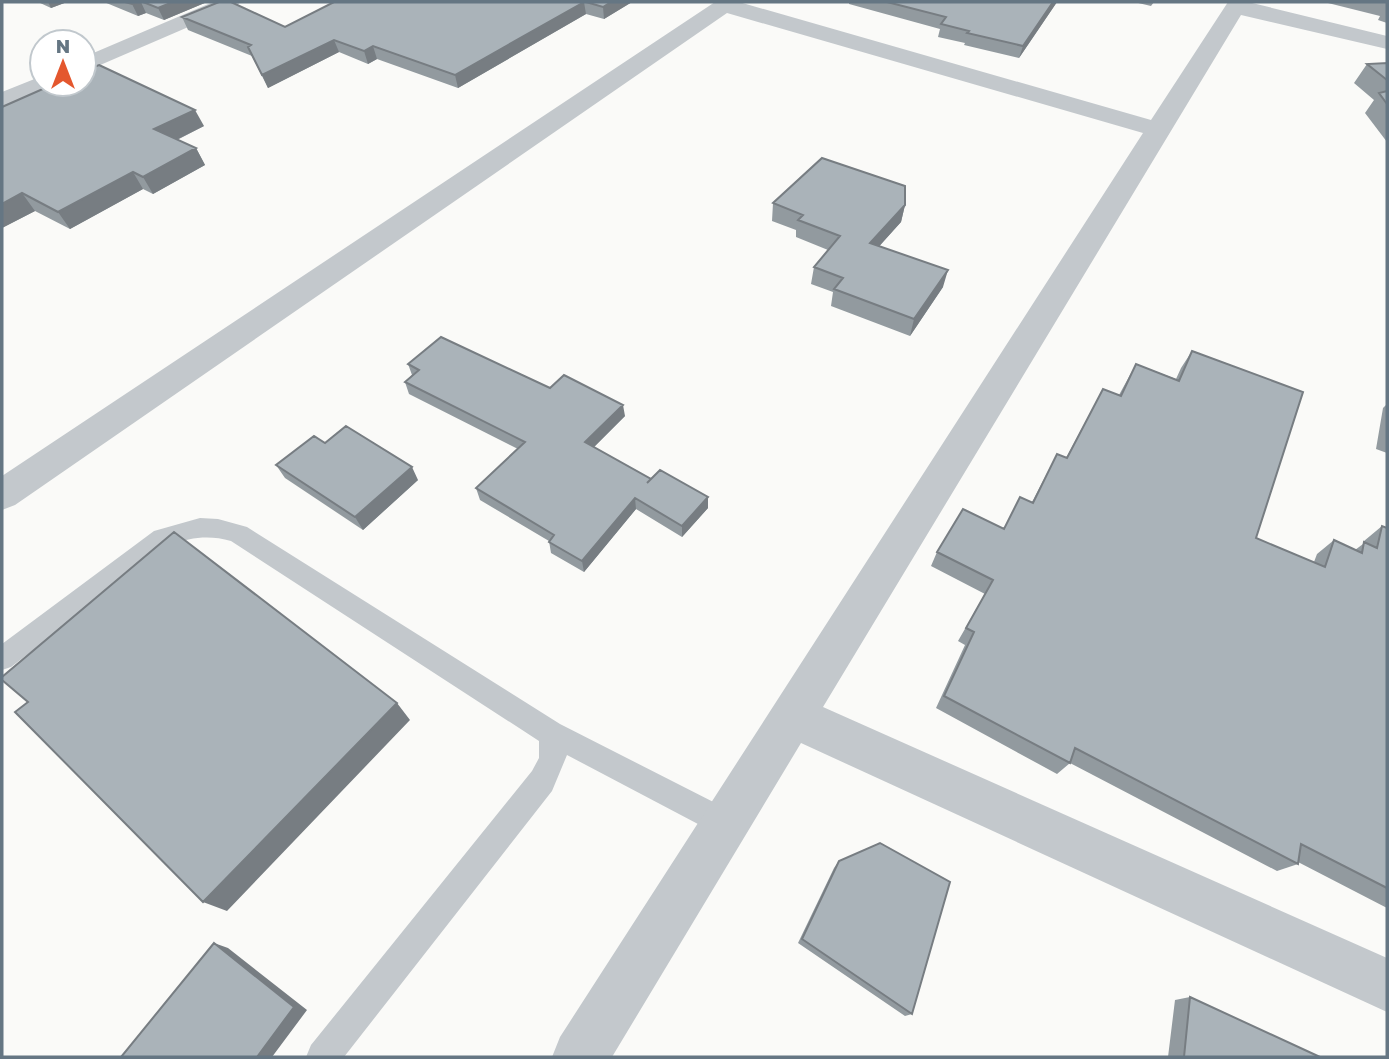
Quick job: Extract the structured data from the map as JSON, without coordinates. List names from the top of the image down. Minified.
{"north":"top"}
